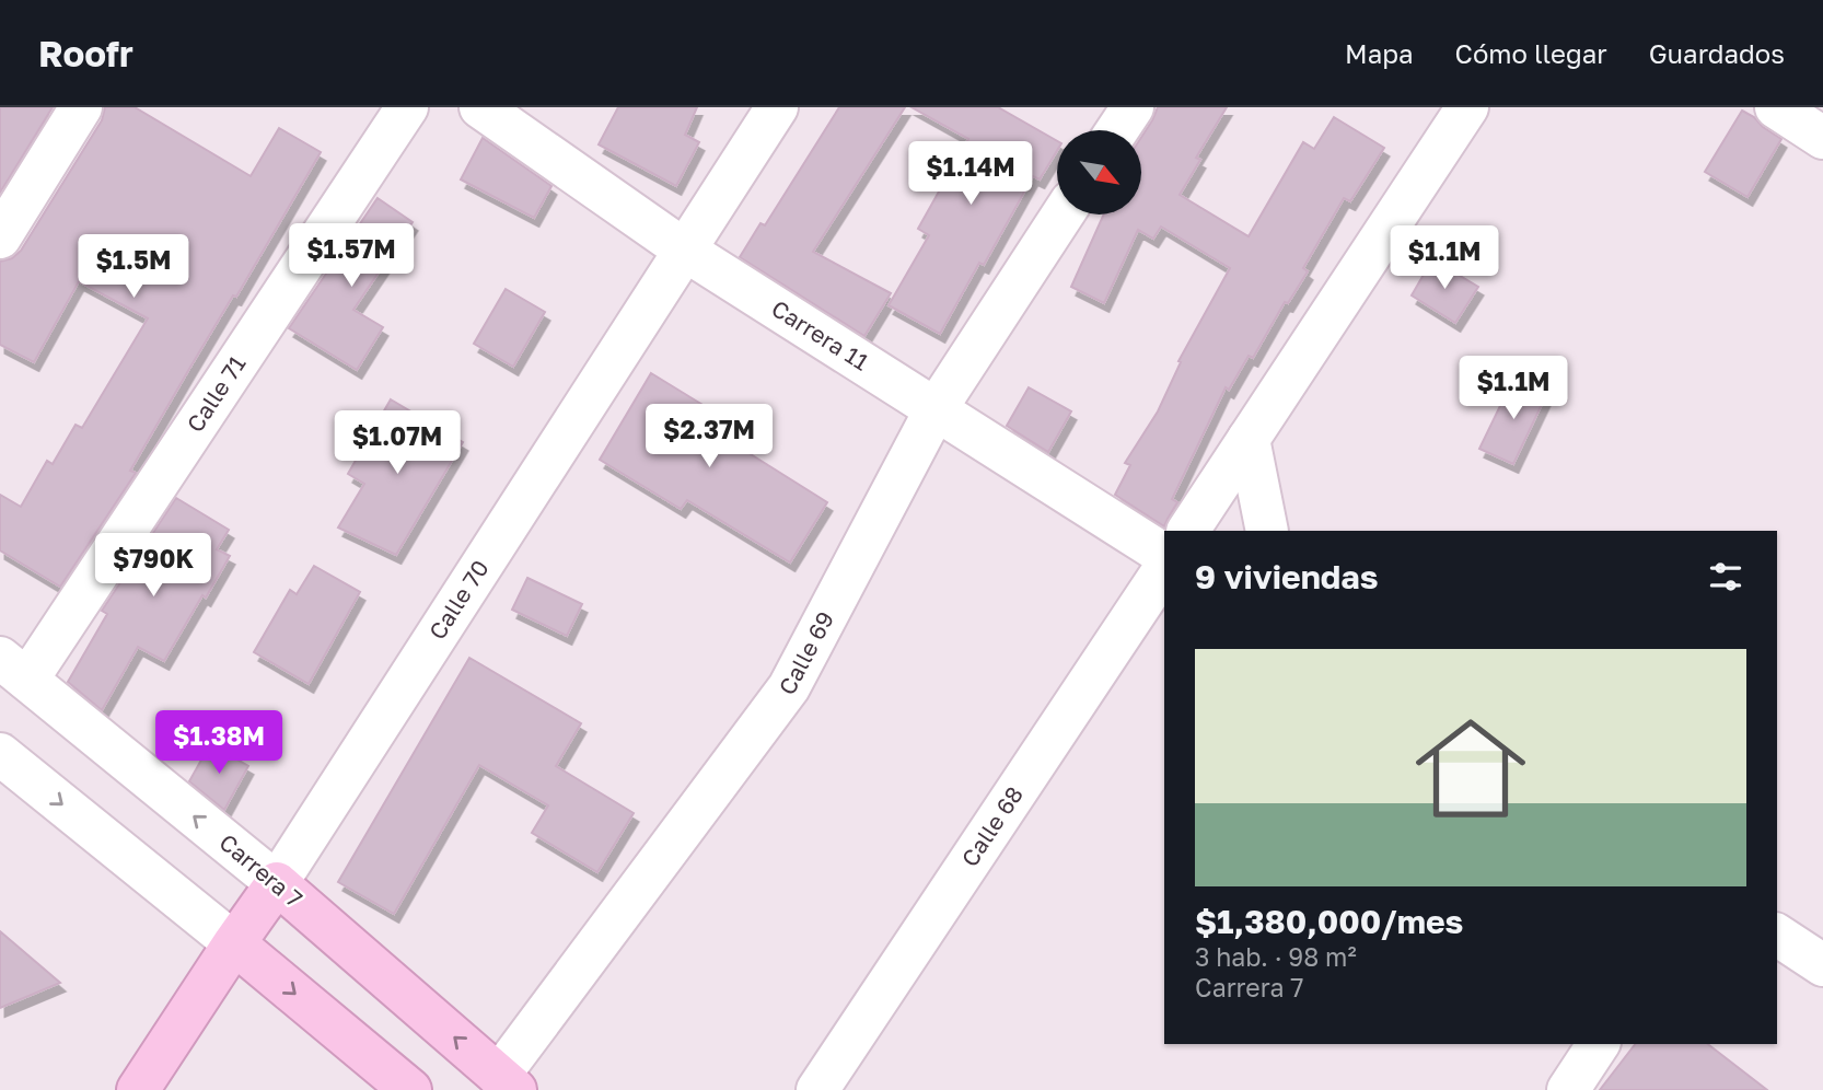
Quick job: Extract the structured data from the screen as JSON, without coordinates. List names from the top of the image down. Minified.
{"streets":{"street":["Carrera 11","Calle 71","Calle 70","Calle 69","Calle 68","Carrera 7"]},"crossings":[["Carrera 11","Calle 70"],["Carrera 11","Calle 69"],["Calle 71","Carrera 7"],["Calle 70","Carrera 7"],["Calle 69","Carrera 7"]],"north":"bottom right","page":{"header":"Roofr","nav":["Mapa","Cómo llegar","Guardados"],"price":["$1.14M","$1.57M","$1.1M","$1.5M","$1.1M","$2.37M","$1.07M","$790K","$1.38M"],"heading":"9 viviendas","list":[{"name":"$1,380,000/mes","note":"3 hab. · 98 m² · Carrera 7"}]}}
